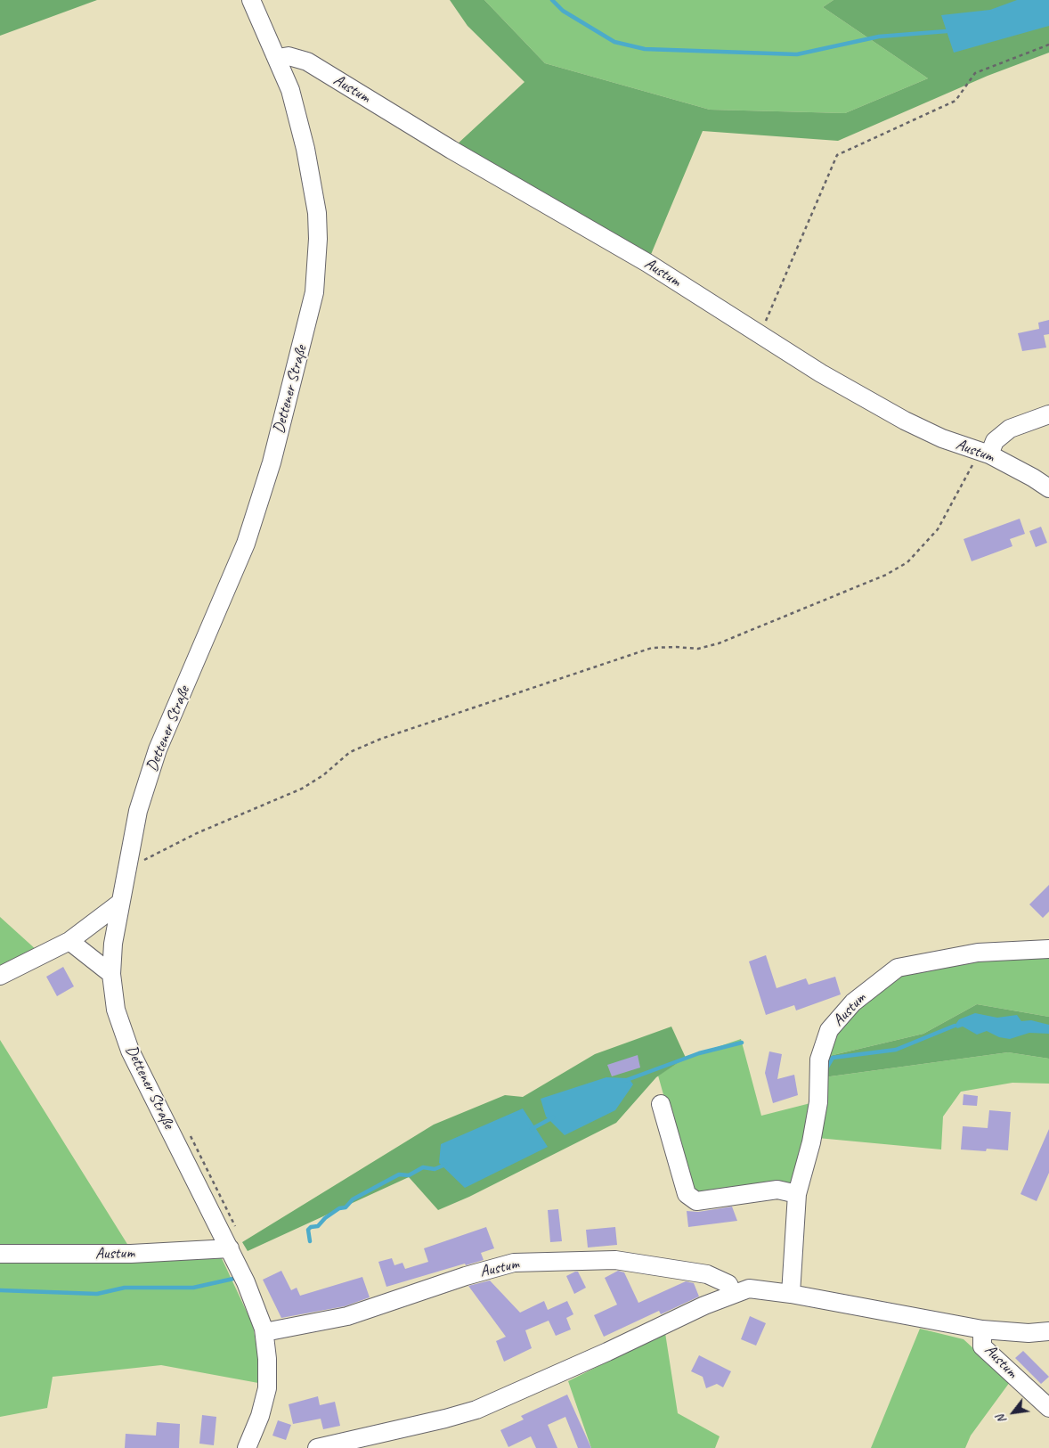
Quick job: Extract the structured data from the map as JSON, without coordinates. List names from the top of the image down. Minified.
{"streets":{"street":["Austum","Dettener Straße"]},"crossings":[["Austum","Dettener Straße"]],"north":"bottom left"}
